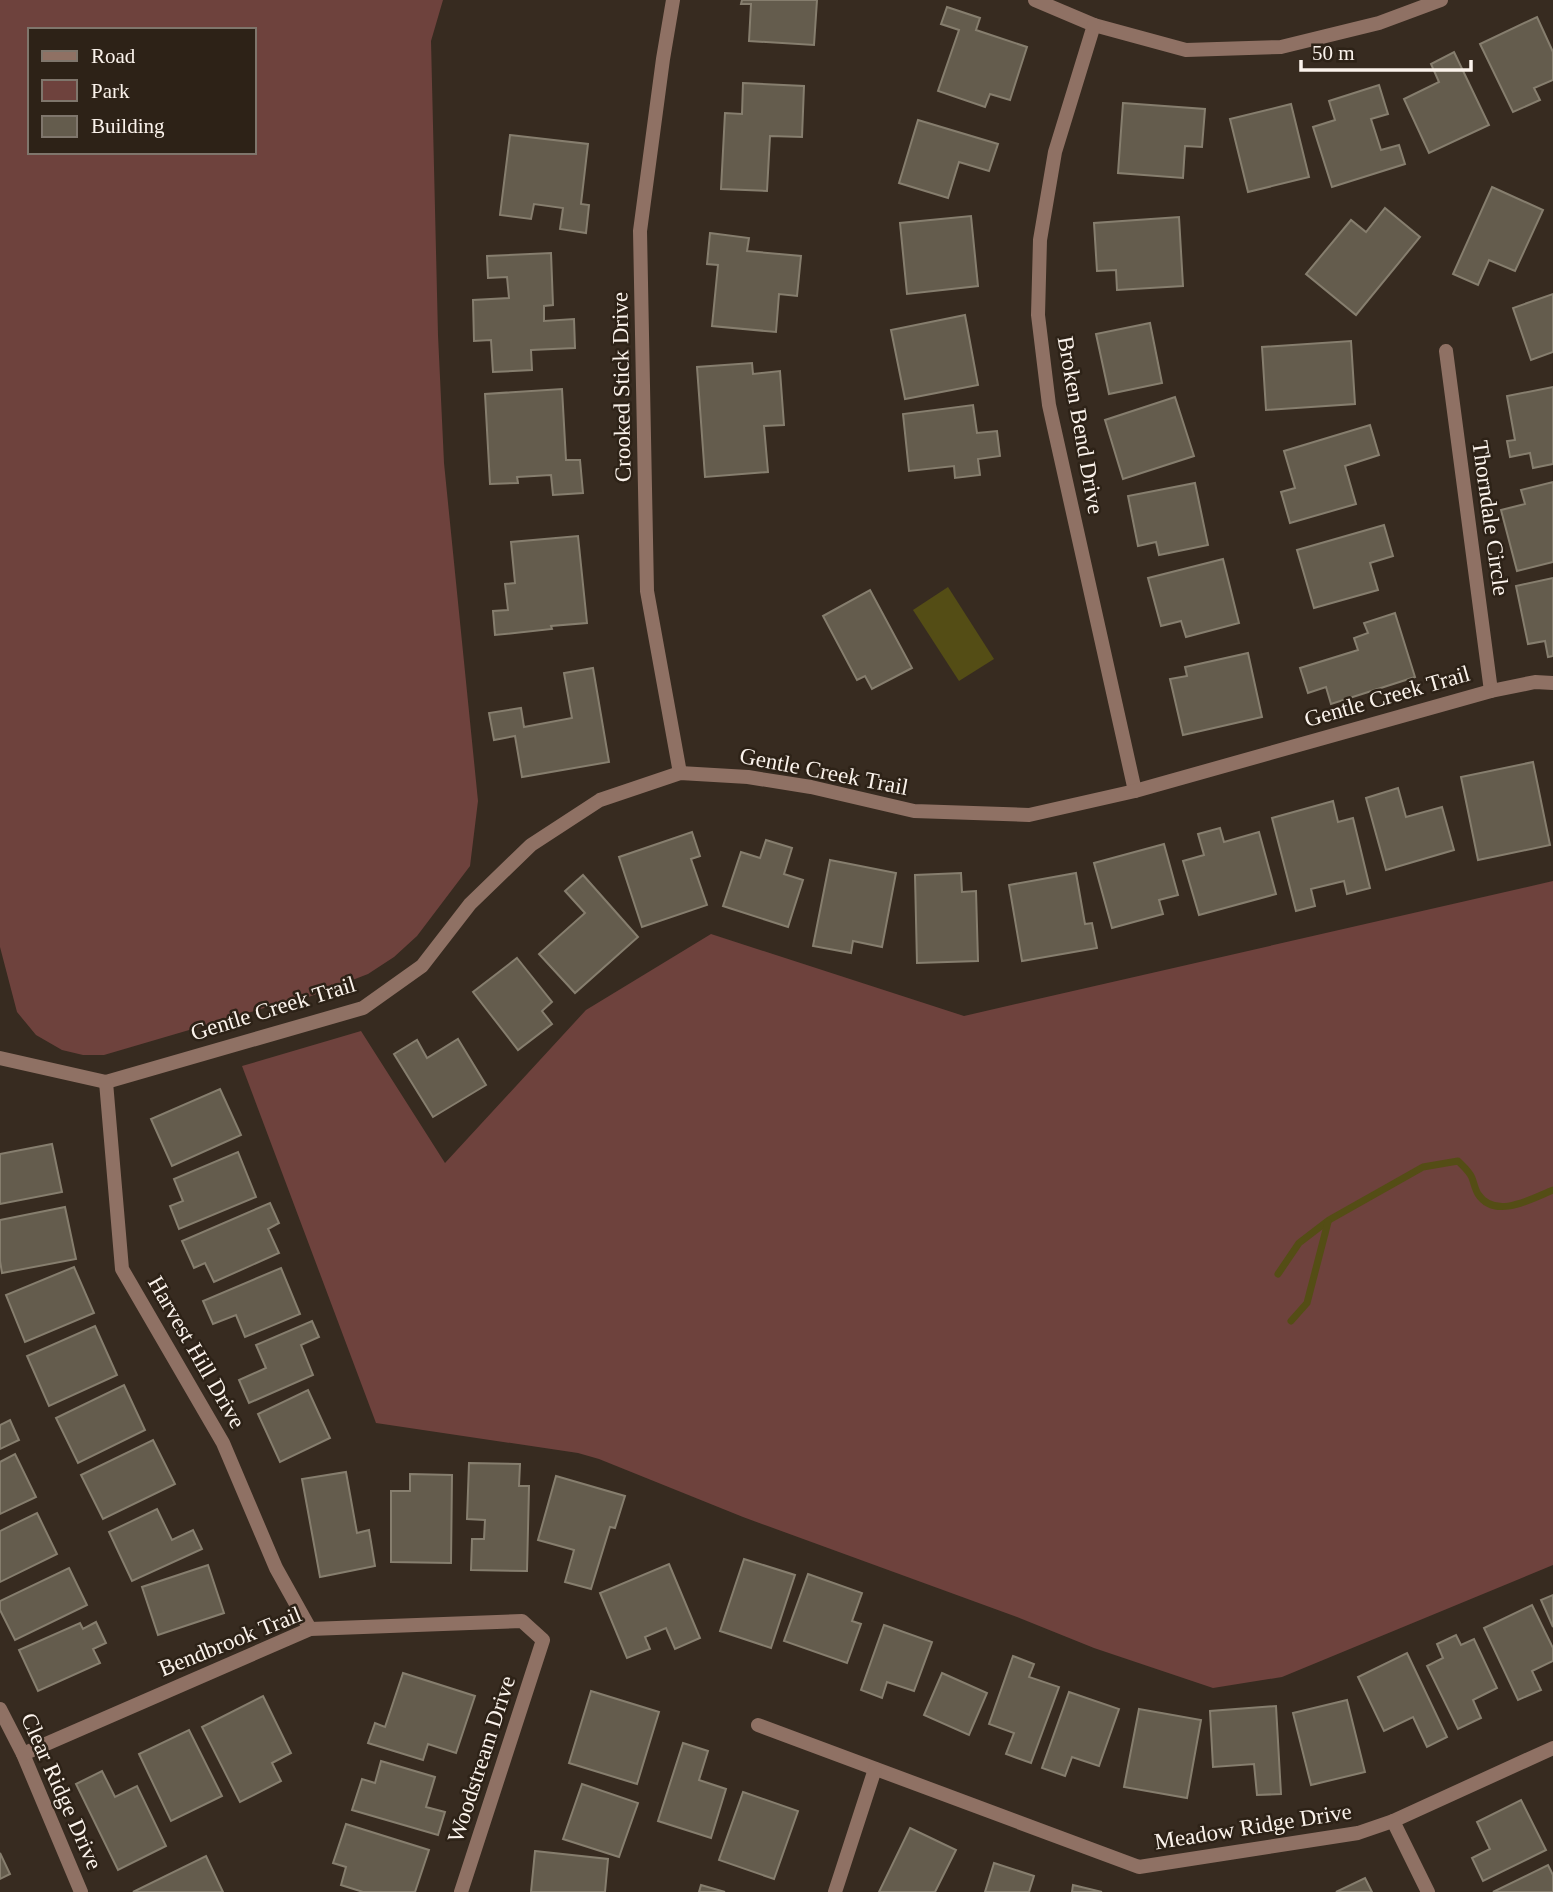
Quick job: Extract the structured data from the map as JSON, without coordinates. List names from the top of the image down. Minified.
{"streets":{"street":["Crooked Stick Drive","Broken Bend Drive","Thorndale Circle","Gentle Creek Trail","Harvest Hill Drive","Bendbrook Trail","Woodstream Drive","Clear Ridge Drive","Meadow Ridge Drive"]},"crossings":[["Crooked Stick Drive","Gentle Creek Trail"],["Broken Bend Drive","Gentle Creek Trail"],["Thorndale Circle","Gentle Creek Trail"],["Gentle Creek Trail","Harvest Hill Drive"],["Harvest Hill Drive","Bendbrook Trail"],["Bendbrook Trail","Woodstream Drive"],["Bendbrook Trail","Clear Ridge Drive"]],"legend":["Road","Park","Building"],"scale_bar":"50 m"}
